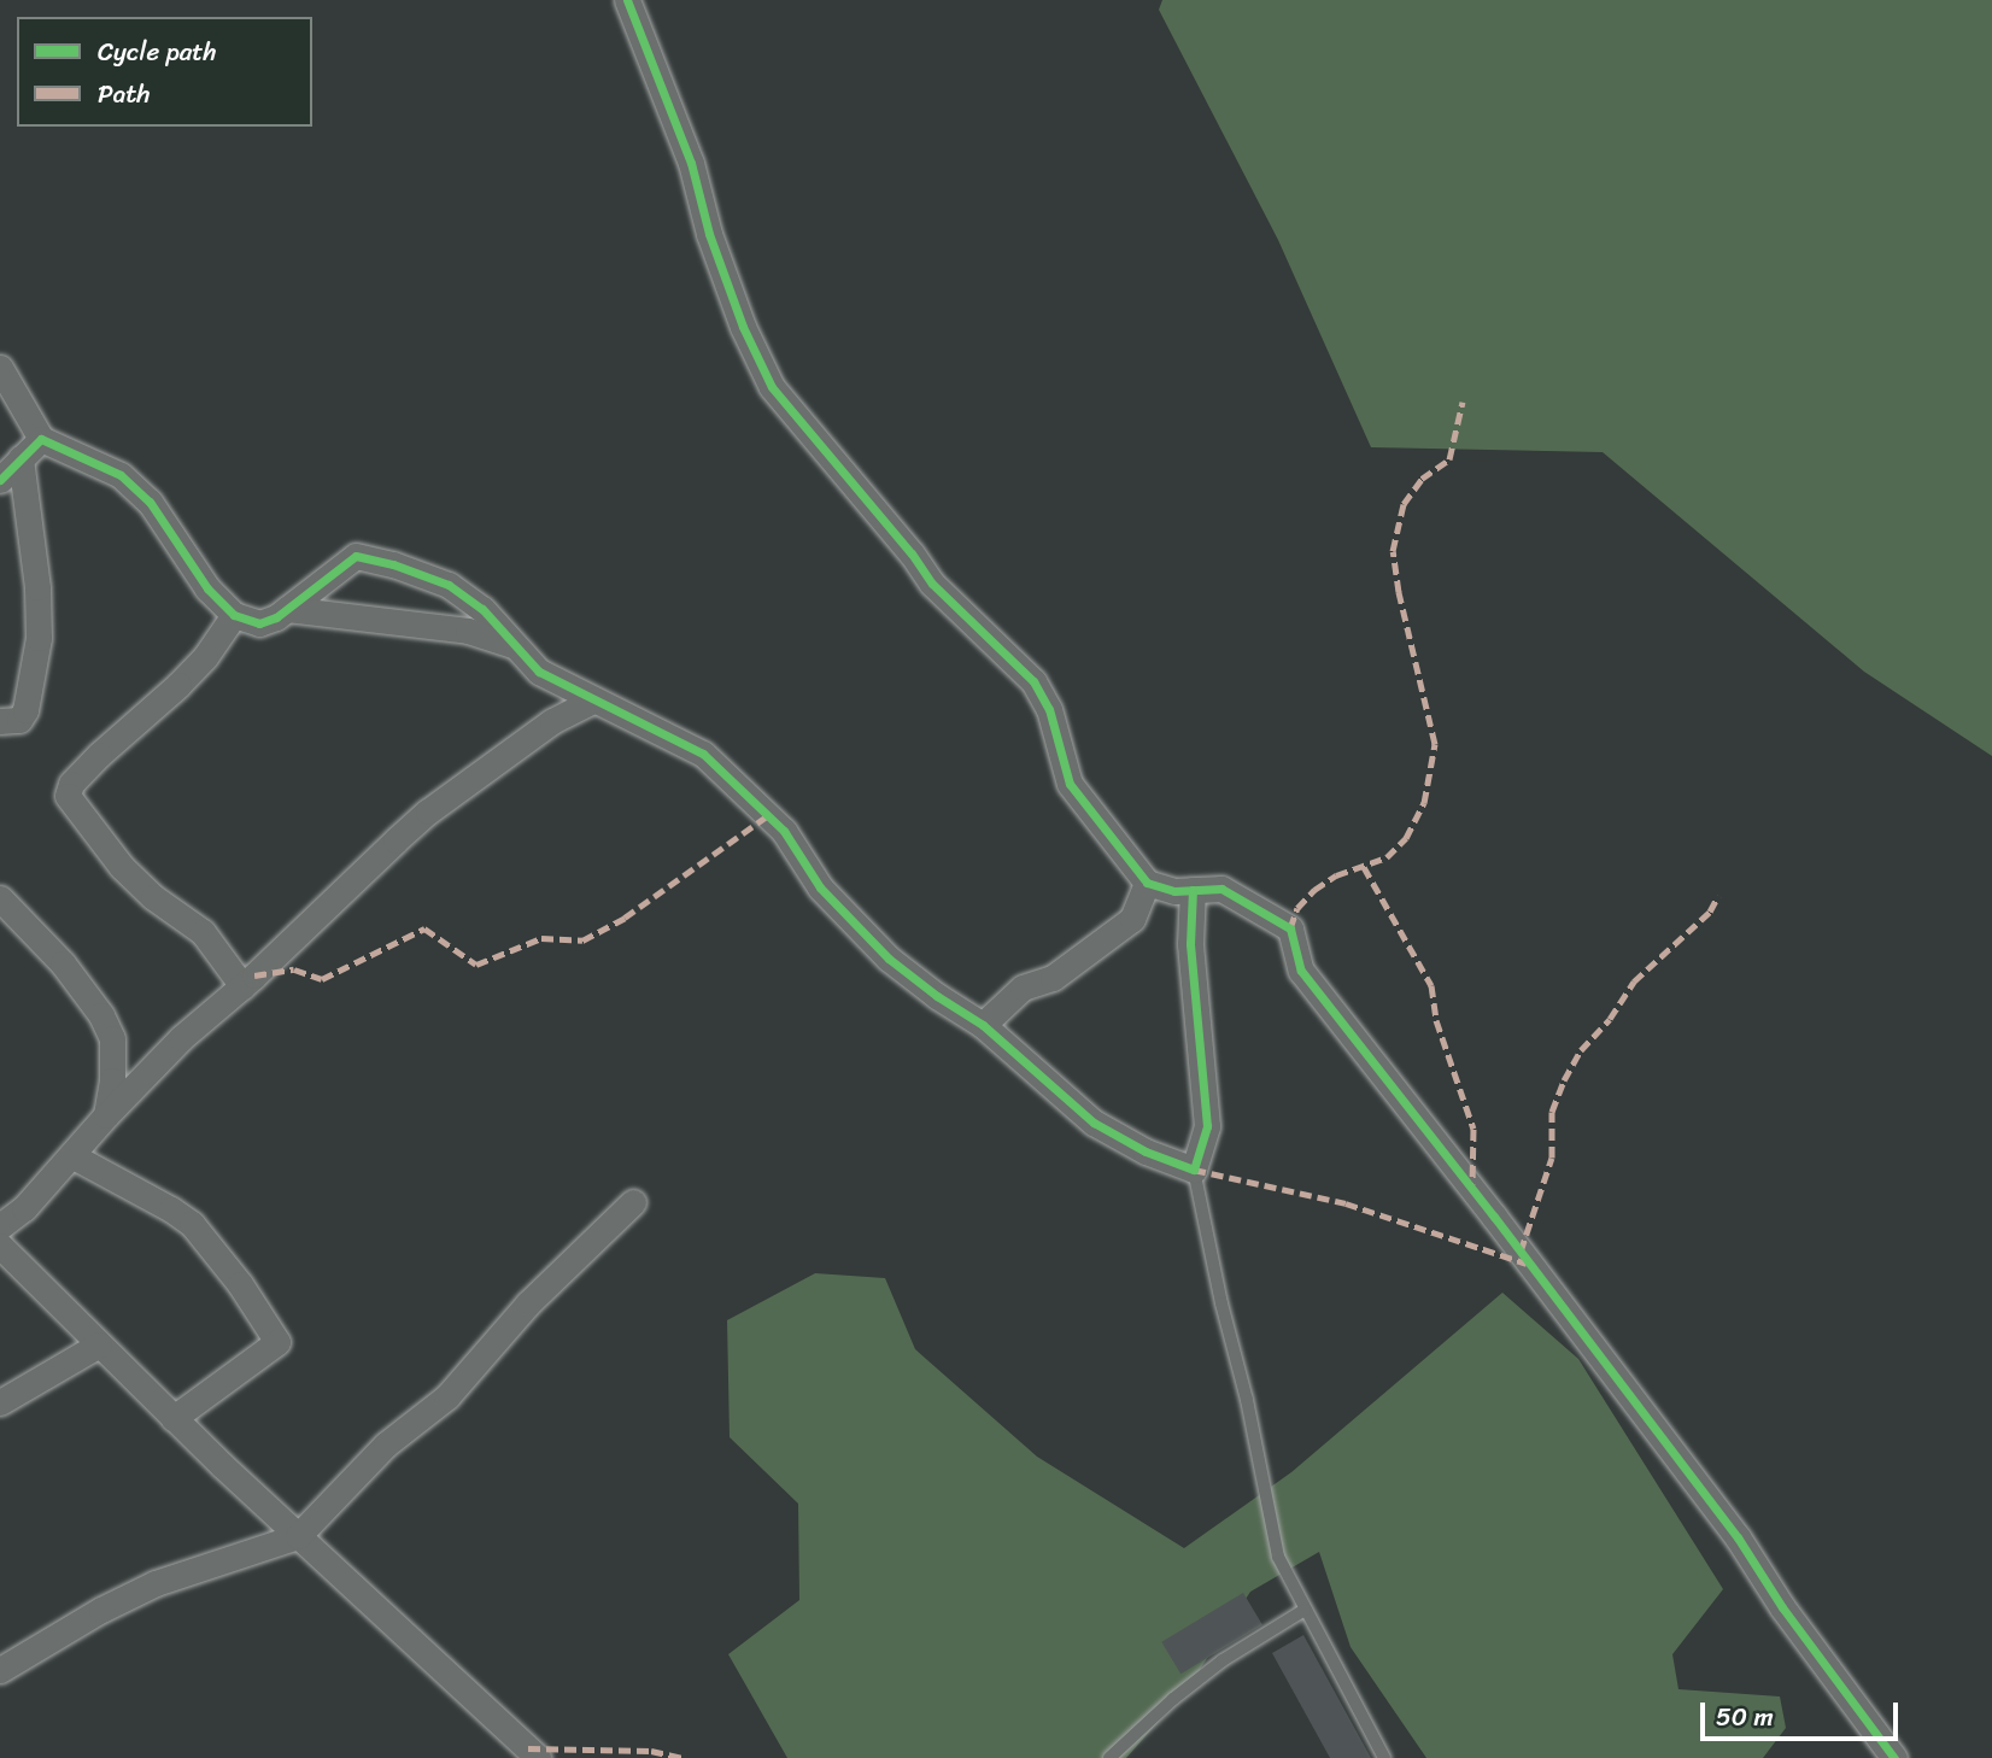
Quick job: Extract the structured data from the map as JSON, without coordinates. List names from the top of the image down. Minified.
{"legend":["Cycle path","Path"],"scale_bar":"50 m"}
